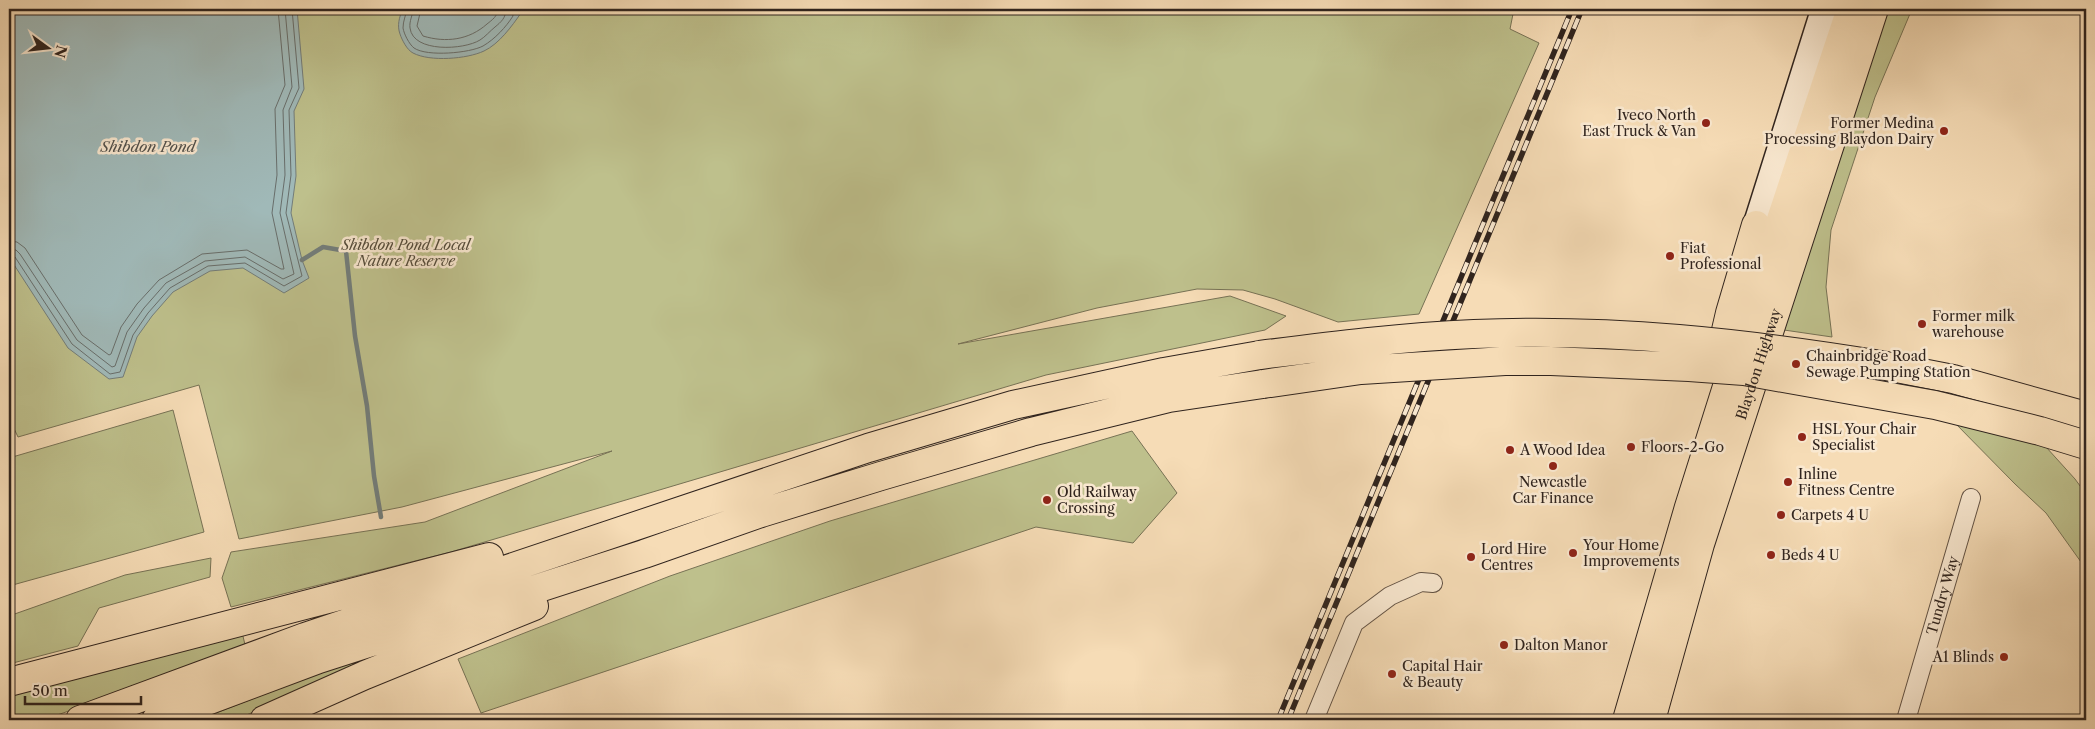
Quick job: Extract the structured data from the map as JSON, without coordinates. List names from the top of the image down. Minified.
{"streets":{"main road":["Blaydon Highway"],"street":["Tundry Way"]},"water":["Shibdon Pond"],"parks":["Shibdon Pond Local Nature Reserve"],"places":["Iveco North East Truck & Van","Former Medina Processing Blaydon Dairy","Fiat Professional","Former milk warehouse","Chainbridge Road Sewage Pumping Station","HSL Your Chair Specialist","Floors-2-Go","A Wood Idea","Newcastle Car Finance","Inline Fitness Centre","Old Railway Crossing","Carpets 4 U","Your Home Improvements","Beds 4 U","Lord Hire Centres","Dalton Manor","A1 Blinds","Capital Hair & Beauty"],"scale_bar":"50 m","north":"right"}
